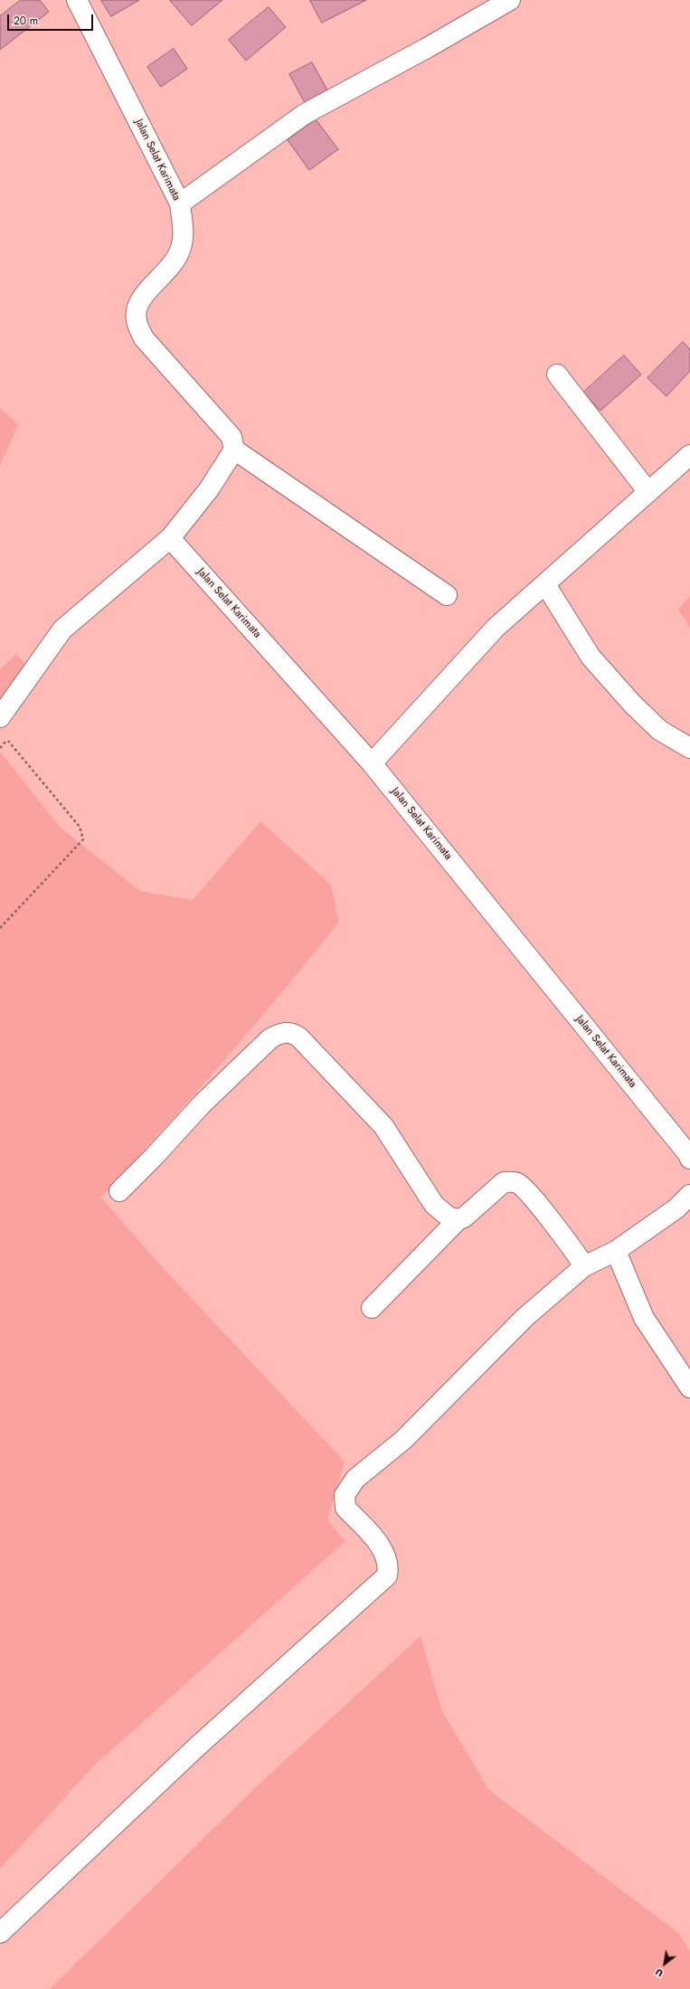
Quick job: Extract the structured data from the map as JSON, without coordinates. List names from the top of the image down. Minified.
{"streets":{"street":["Jalan Selat Karimata"]},"scale_bar":"20 m","north":"bottom left"}
